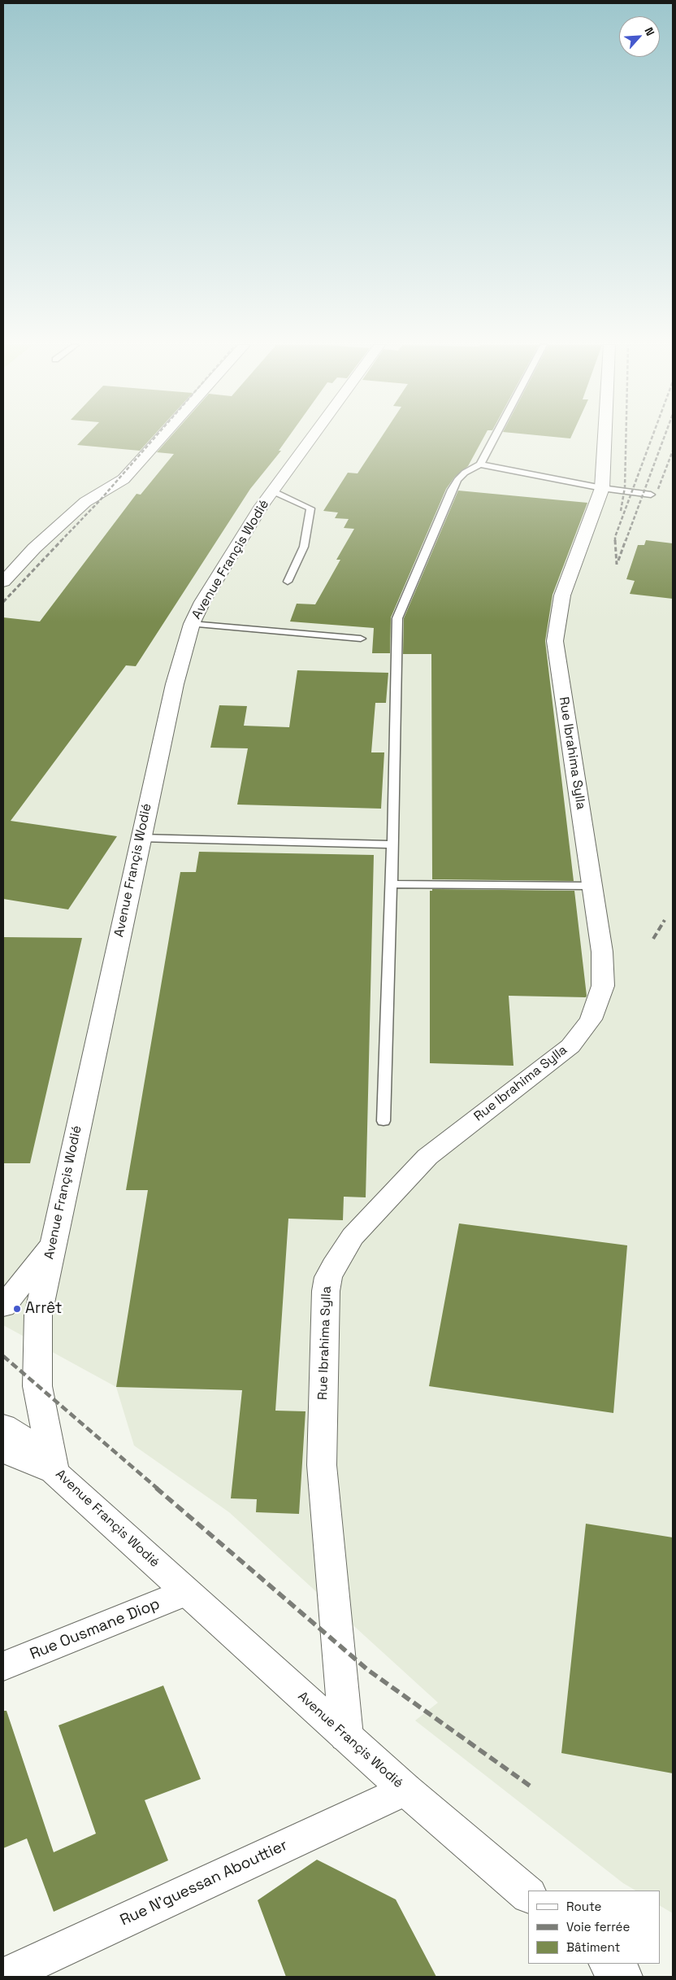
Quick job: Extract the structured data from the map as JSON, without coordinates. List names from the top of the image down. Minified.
{"streets":{"street":["Avenue Françis Wodié","Rue Ibrahima Sylla","Rue Ousmane Diop","Rue N'guessan Abouttier"]},"crossings":[["Avenue Françis Wodié","Rue Ibrahima Sylla"],["Avenue Françis Wodié","Rue Ousmane Diop"],["Avenue Françis Wodié","Rue N'guessan Abouttier"]],"places":["Arrêt"],"legend":["Route","Voie ferrée","Bâtiment"],"north":"top right"}
